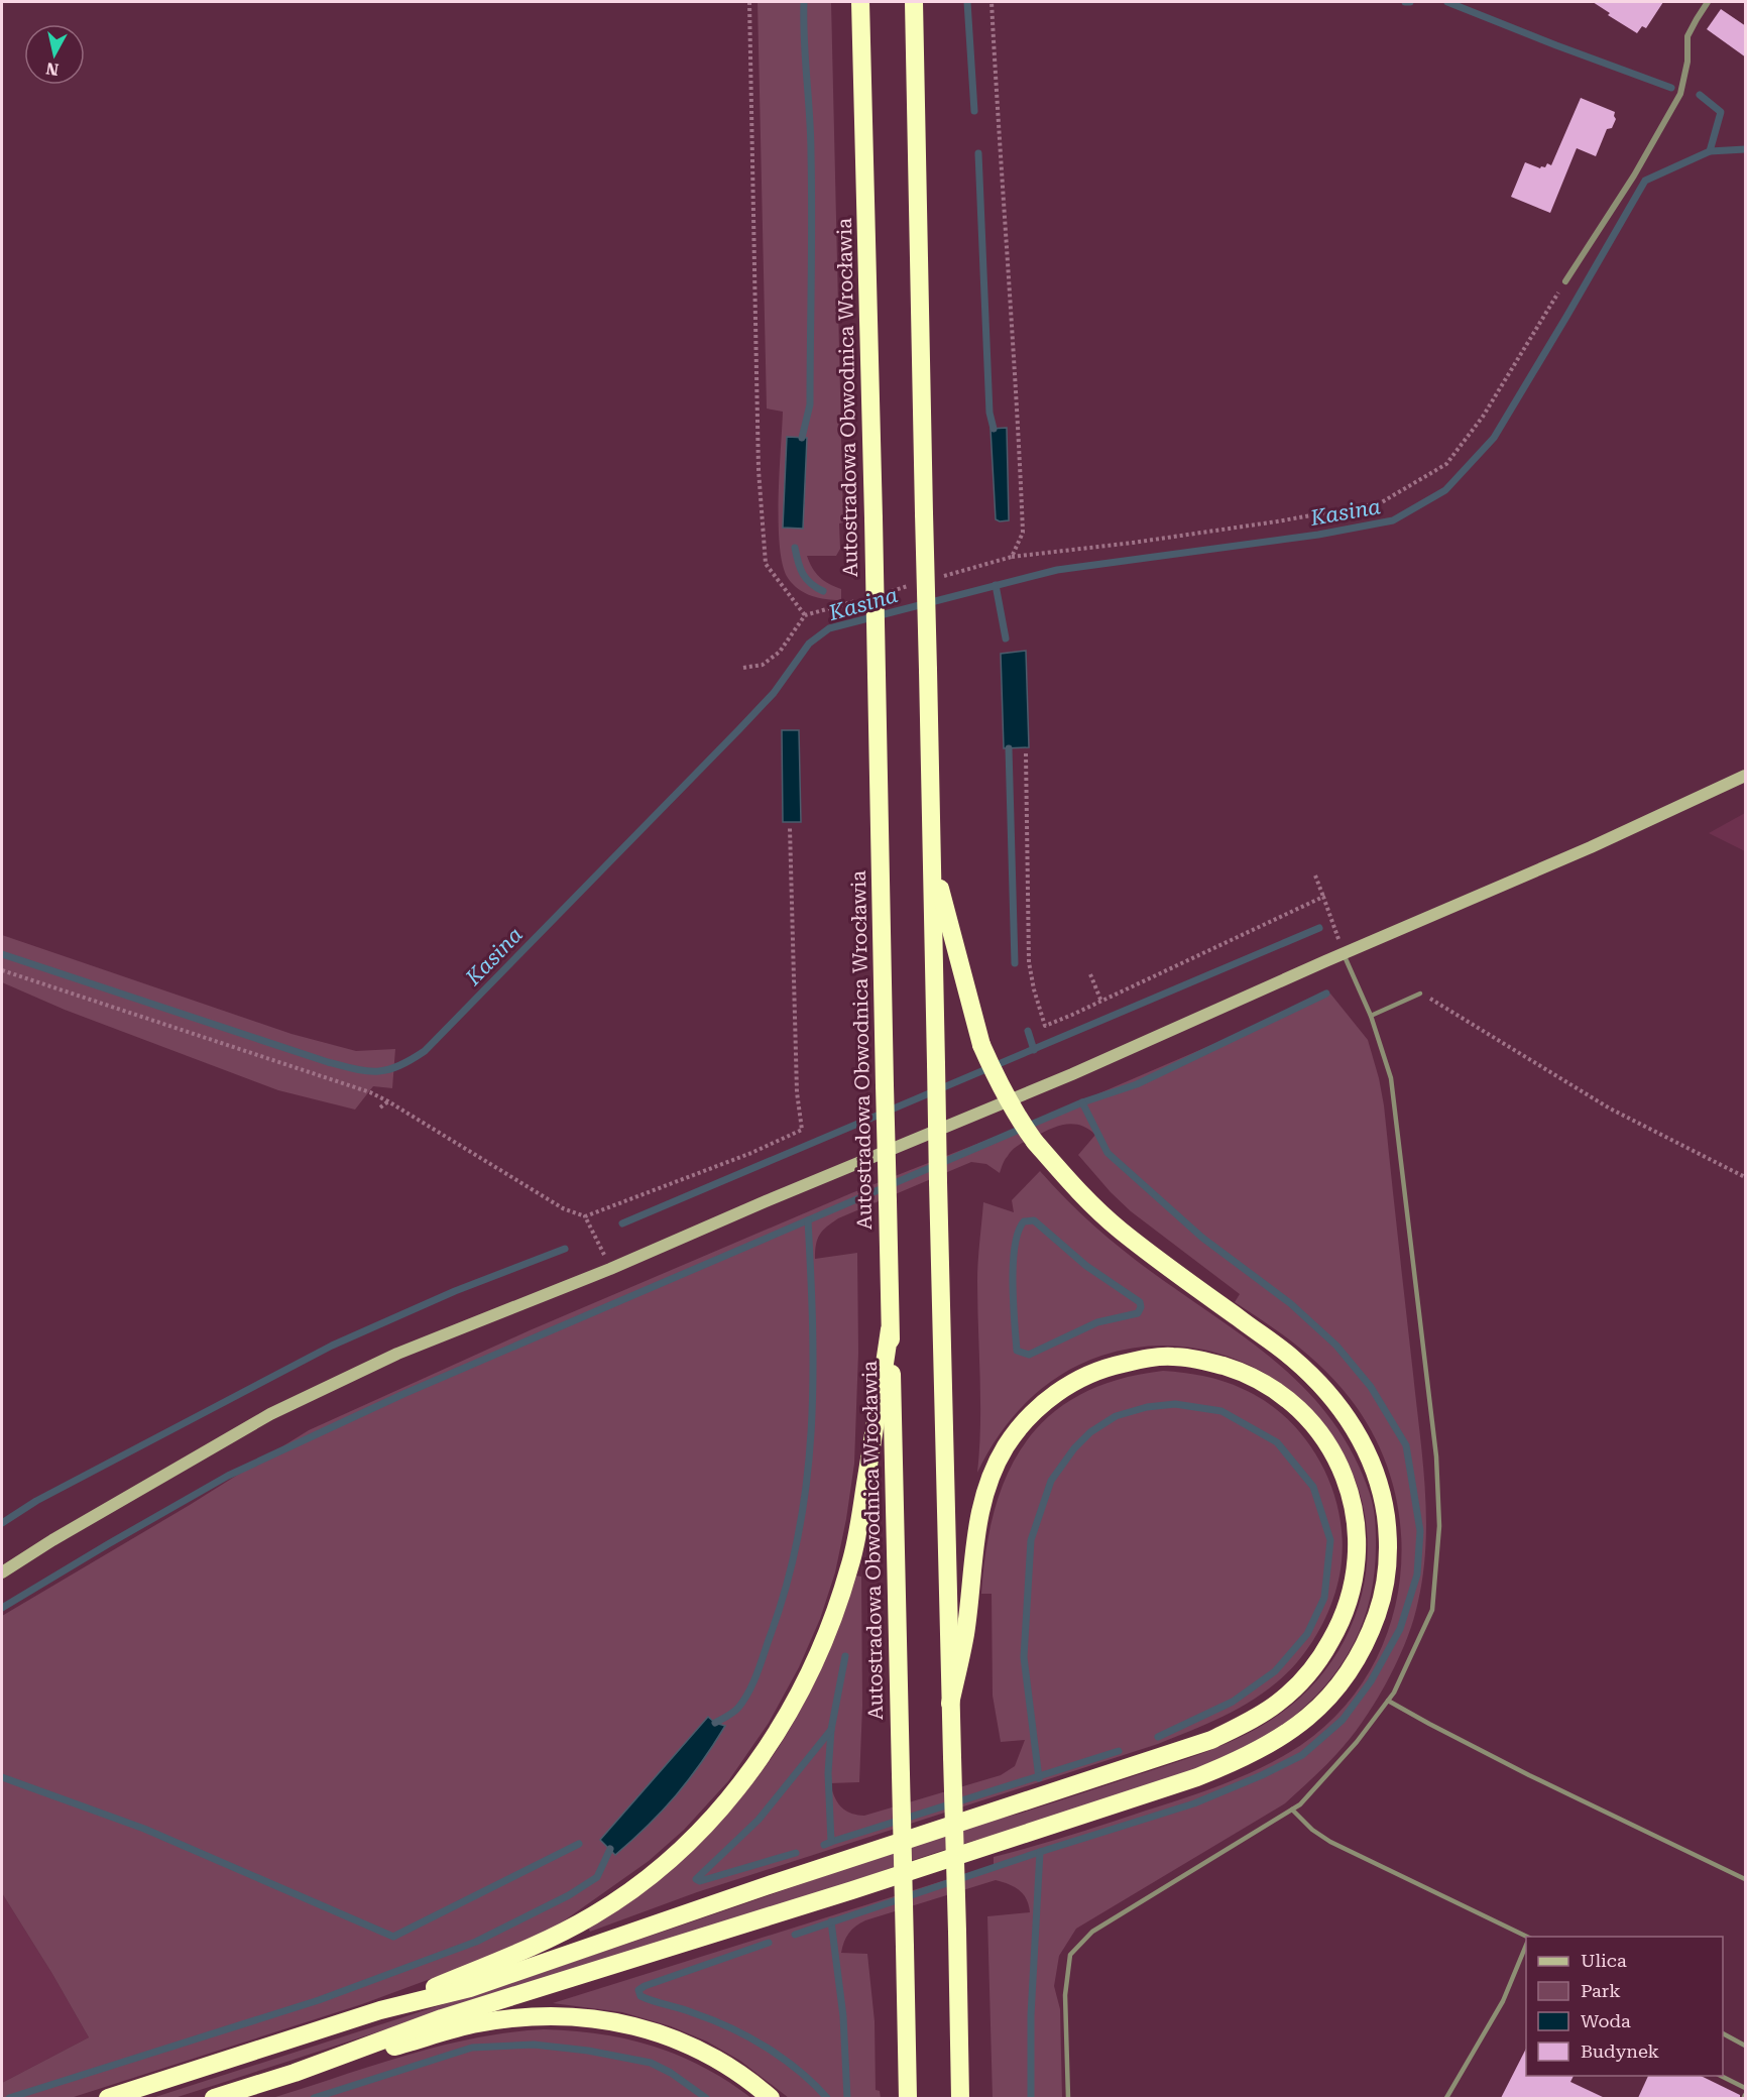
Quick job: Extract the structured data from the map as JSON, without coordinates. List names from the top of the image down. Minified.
{"streets":{"highway":["Autostradowa Obwodnica Wrocławia"]},"water":["Kasina"],"legend":["Ulica","Park","Woda","Budynek"],"north":"bottom"}
